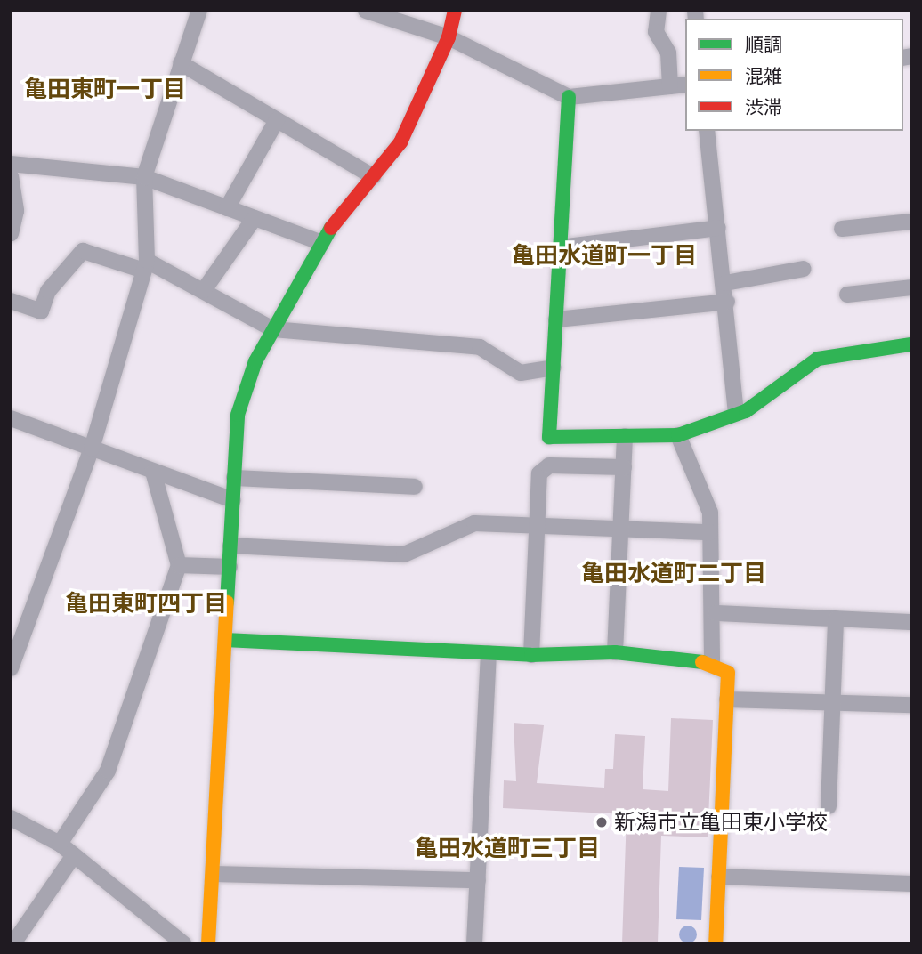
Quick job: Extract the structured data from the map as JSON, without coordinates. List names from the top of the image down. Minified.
{"districts":["亀田東町一丁目","亀田水道町一丁目","亀田水道町二丁目","亀田東町四丁目","亀田水道町三丁目"],"places":["新潟市立亀田東小学校"],"legend":["順調","混雑","渋滞"]}
